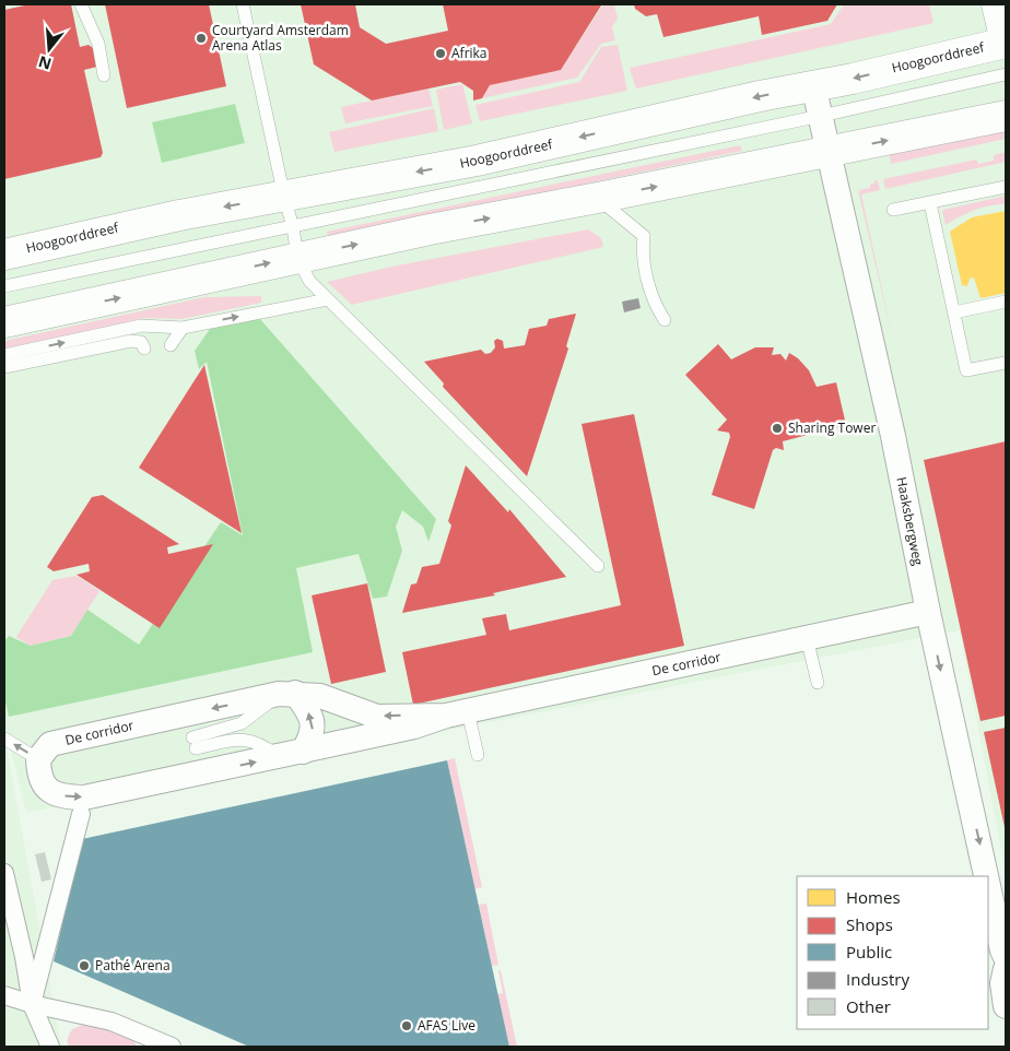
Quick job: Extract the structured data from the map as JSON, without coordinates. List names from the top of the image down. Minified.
{"streets":{"street":["Hoogoorddreef","Haaksbergweg","De corridor"]},"crossings":[["Hoogoorddreef","Haaksbergweg"],["Haaksbergweg","De corridor"]],"one_way":["Haaksbergweg"],"places":["Courtyard Amsterdam Arena Atlas","Afrika","Sharing Tower","Pathé Arena","AFAS Live"],"legend":["Homes","Shops","Public","Industry","Other"],"north":"bottom"}
